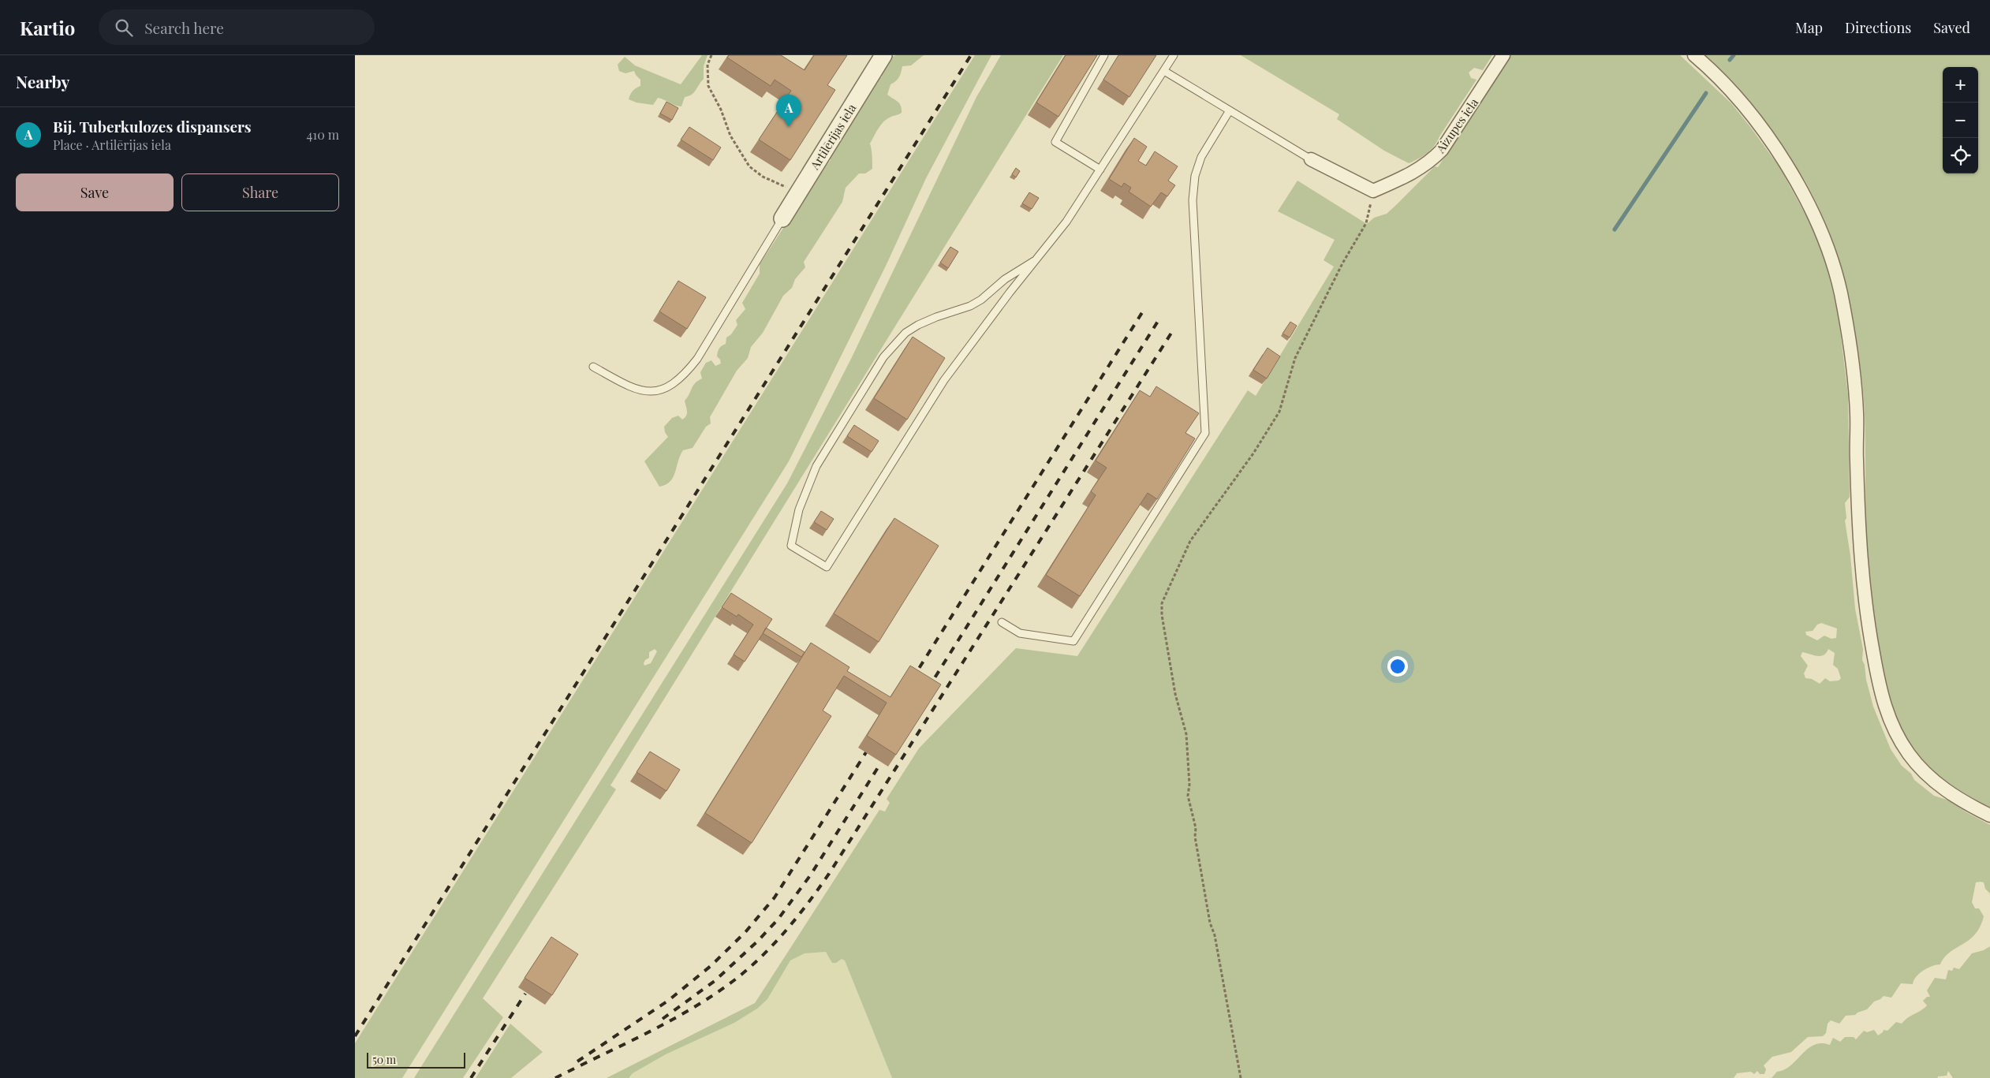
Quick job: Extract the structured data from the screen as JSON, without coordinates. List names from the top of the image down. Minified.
{"streets":{"street":["Aizupes iela","Artilērijas iela"]},"scale_bar":"50 m","page":{"header":"Kartio","search":"Search here","nav":["Map","Directions","Saved"],"heading":"Nearby","map_buttons":["+","−"],"pins":"A","list":[{"mark":"A","name":"Bij. Tuberkulozes dispansers","note":"Place · Artilērijas iela","value":"410 m"}],"buttons":["Save","Share"],"scale":"50 m"}}
